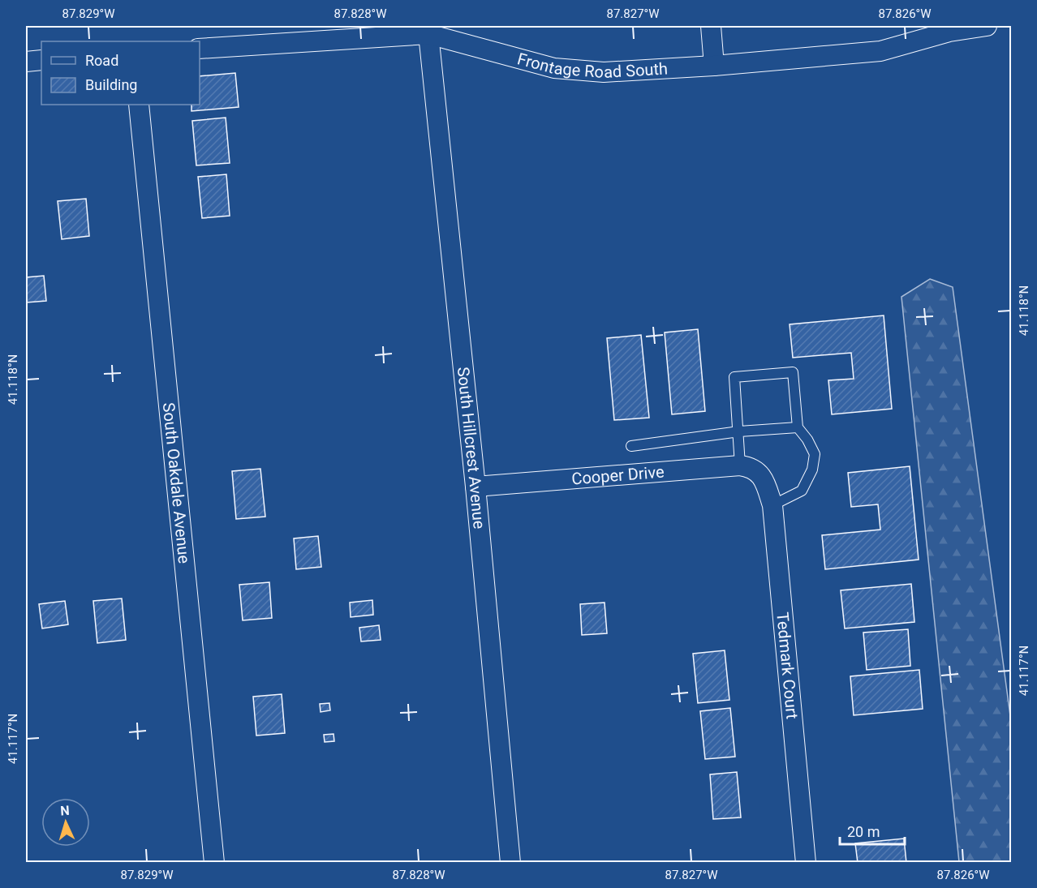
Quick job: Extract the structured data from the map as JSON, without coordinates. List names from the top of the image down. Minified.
{"streets":{"street":["Frontage Road South","South Hillcrest Avenue","Cooper Drive","South Oakdale Avenue","Tedmark Court"]},"crossings":[["Frontage Road South","South Hillcrest Avenue"],["South Hillcrest Avenue","Cooper Drive"],["Cooper Drive","Tedmark Court"]],"legend":["Road","Building"],"scale_bar":"20 m","north":"top","coordinates":["87.829°W","87.828°W","87.827°W","87.826°W","41.118°N","41.117°N"]}
